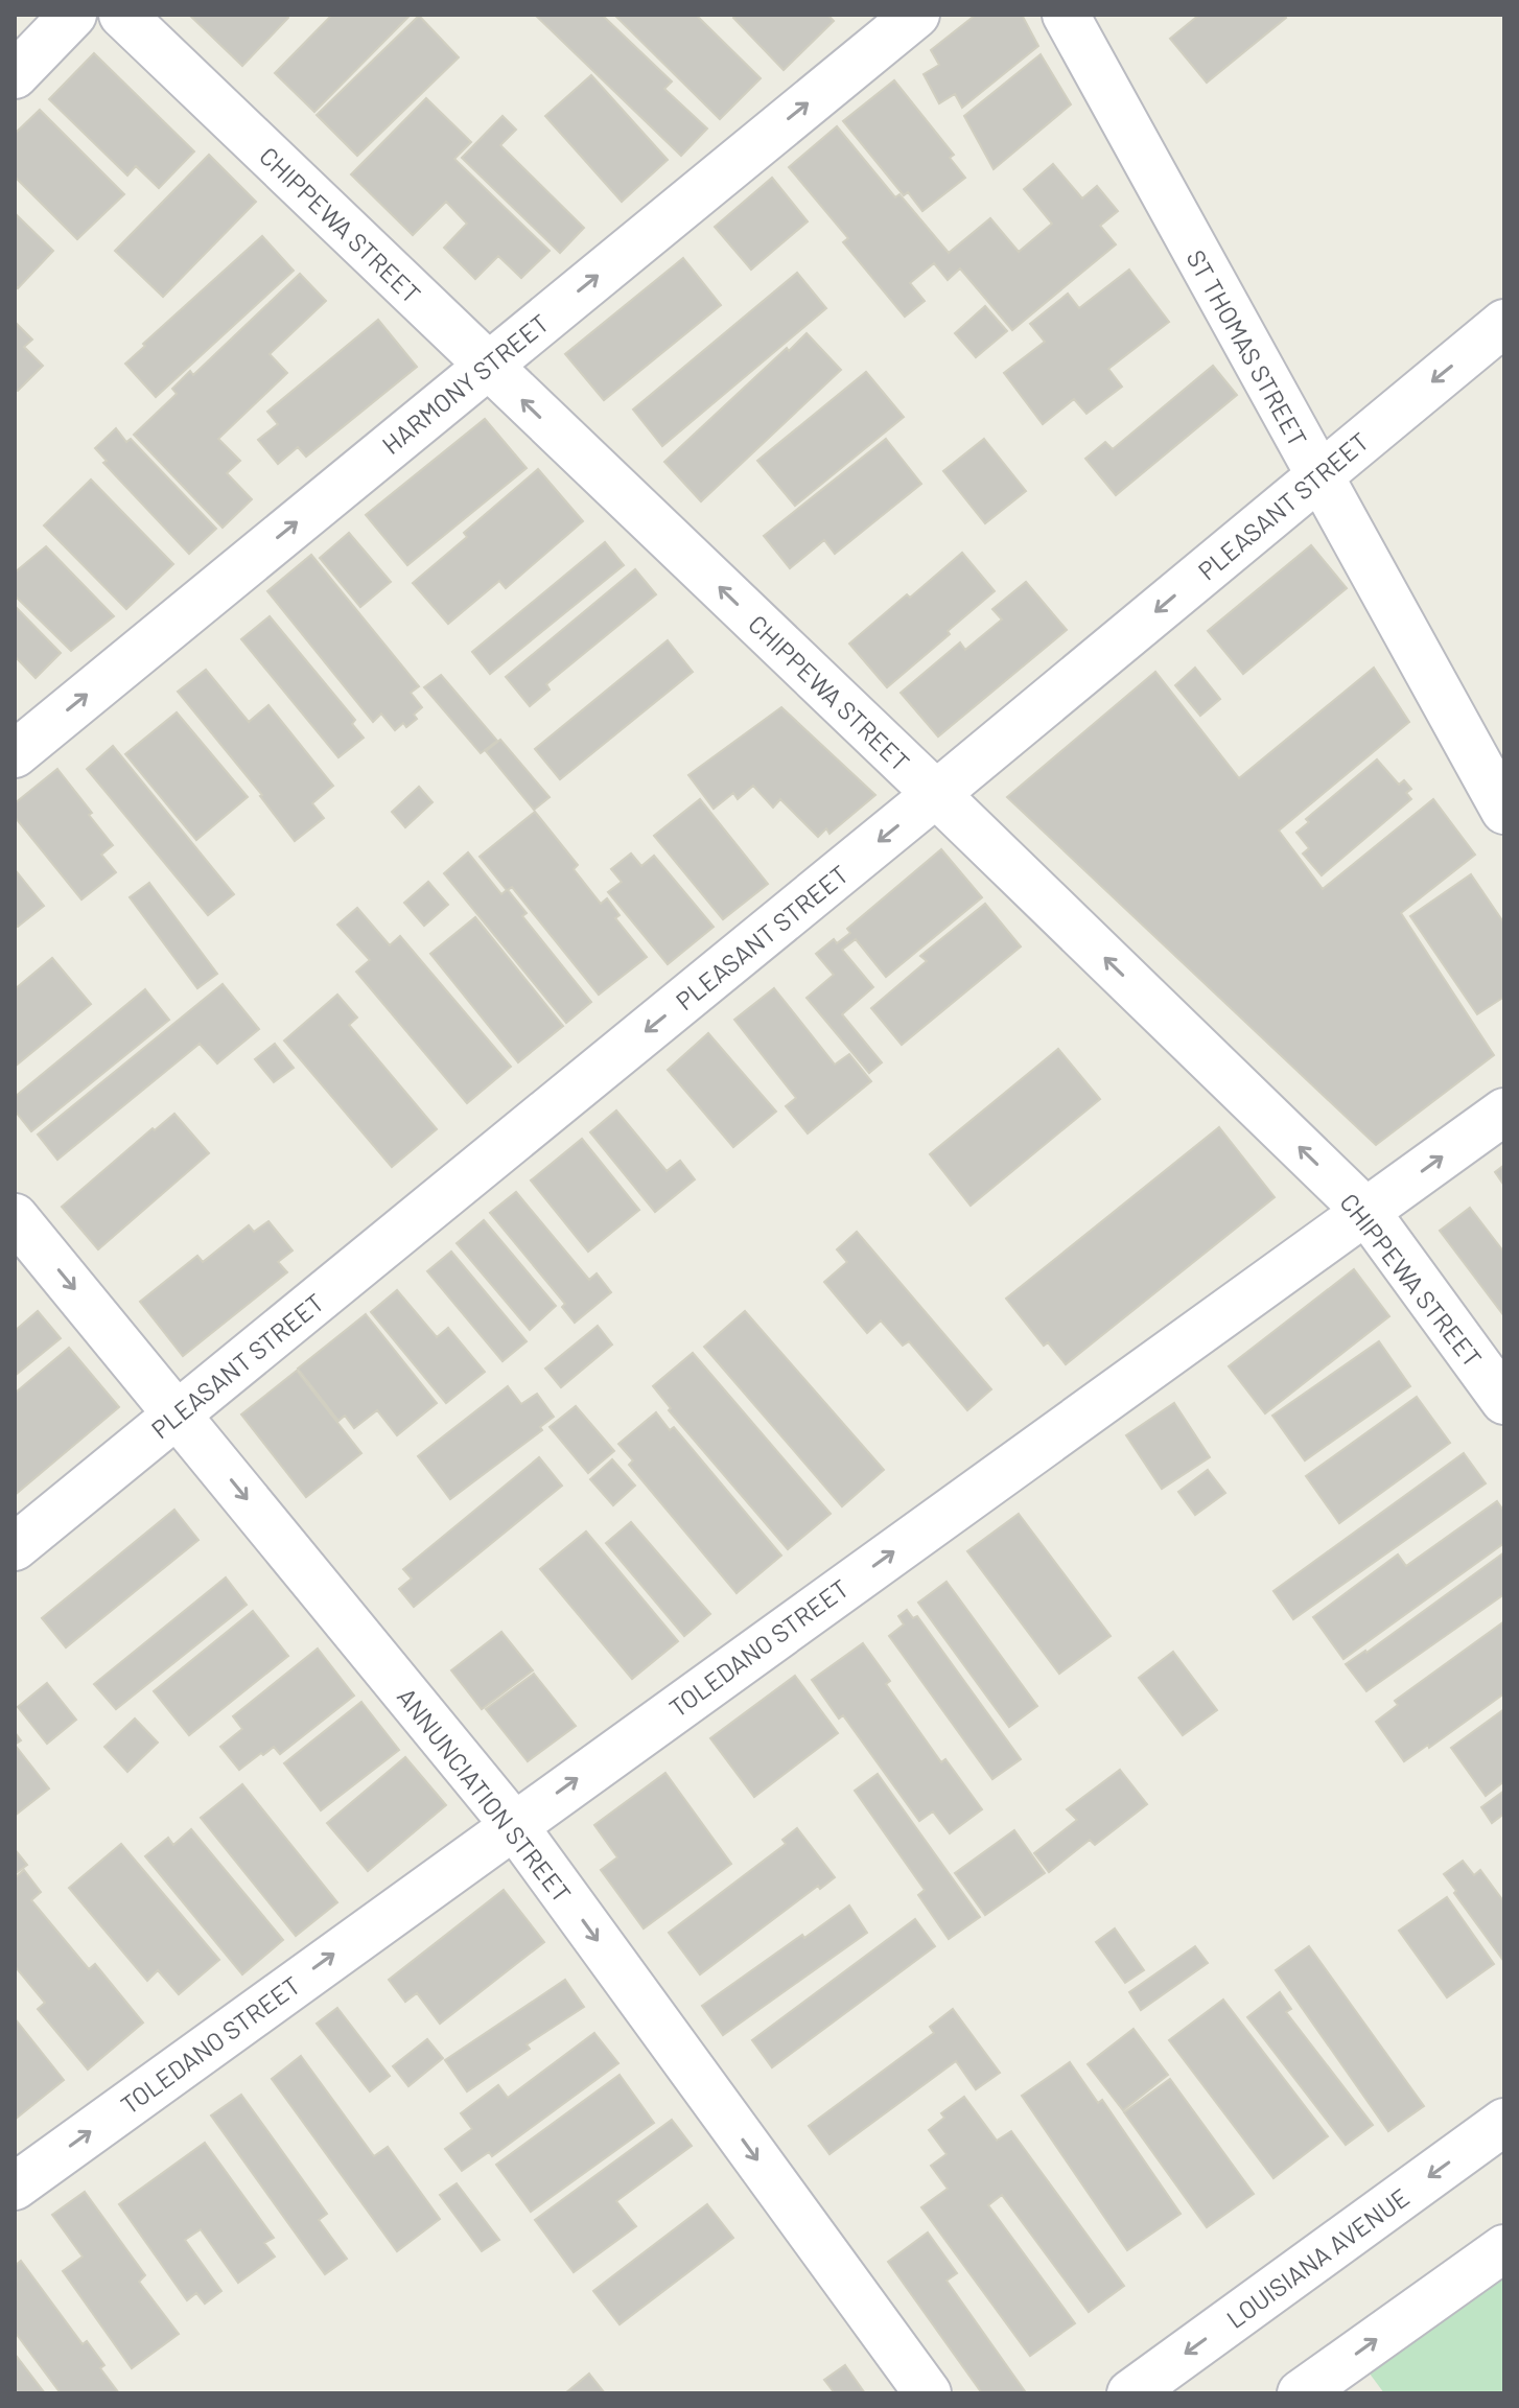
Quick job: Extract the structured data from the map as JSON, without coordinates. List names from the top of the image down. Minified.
{"streets":{"street":["CHIPPEWA STREET","ST THOMAS STREET","HARMONY STREET","PLEASANT STREET","TOLEDANO STREET","ANNUNCIATION STREET","LOUISIANA AVENUE"]},"crossings":[["CHIPPEWA STREET","HARMONY STREET"],["CHIPPEWA STREET","PLEASANT STREET"],["CHIPPEWA STREET","TOLEDANO STREET"],["ST THOMAS STREET","PLEASANT STREET"],["PLEASANT STREET","ANNUNCIATION STREET"],["TOLEDANO STREET","ANNUNCIATION STREET"]],"one_way":["CHIPPEWA STREET","HARMONY STREET","PLEASANT STREET","TOLEDANO STREET","ANNUNCIATION STREET"]}
